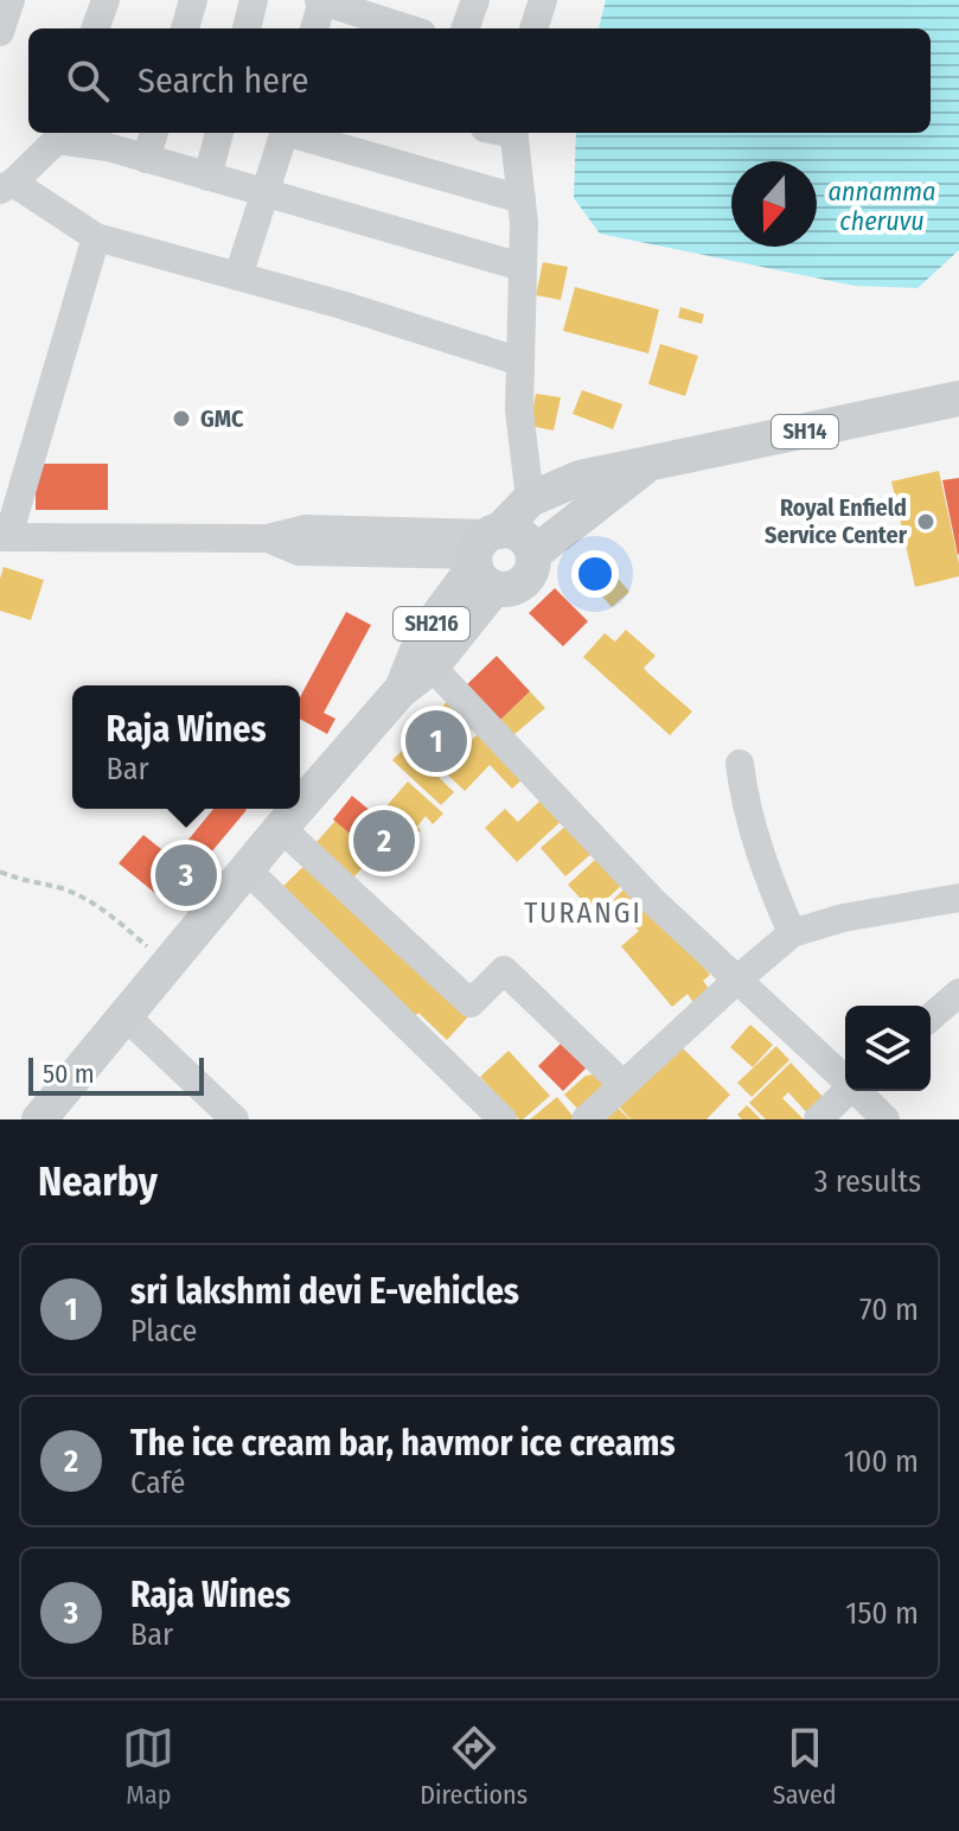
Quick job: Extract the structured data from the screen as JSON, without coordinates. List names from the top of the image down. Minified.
{"streets":{"main road":["SH14","SH216"]},"crossings":[["SH14","SH216"]],"districts":["TURANGI"],"water":["annamma cheruvu"],"places":["GMC","Royal Enfield Service Center"],"scale_bar":"50 m","north":"bottom","page":{"search":"Search here","popup":["Raja Wines","Bar"],"pins":["1","2","3"],"scale":"50 m","heading":["Nearby","3 results"],"list":[{"mark":"1","name":"sri lakshmi devi E-vehicles","note":"Place","value":"70 m"},{"mark":"2","name":"The ice cream bar, havmor ice creams","note":"Café","value":"100 m"},{"mark":"3","name":"Raja Wines","note":"Bar","value":"150 m"}],"nav":["Map","Directions","Saved"]}}
